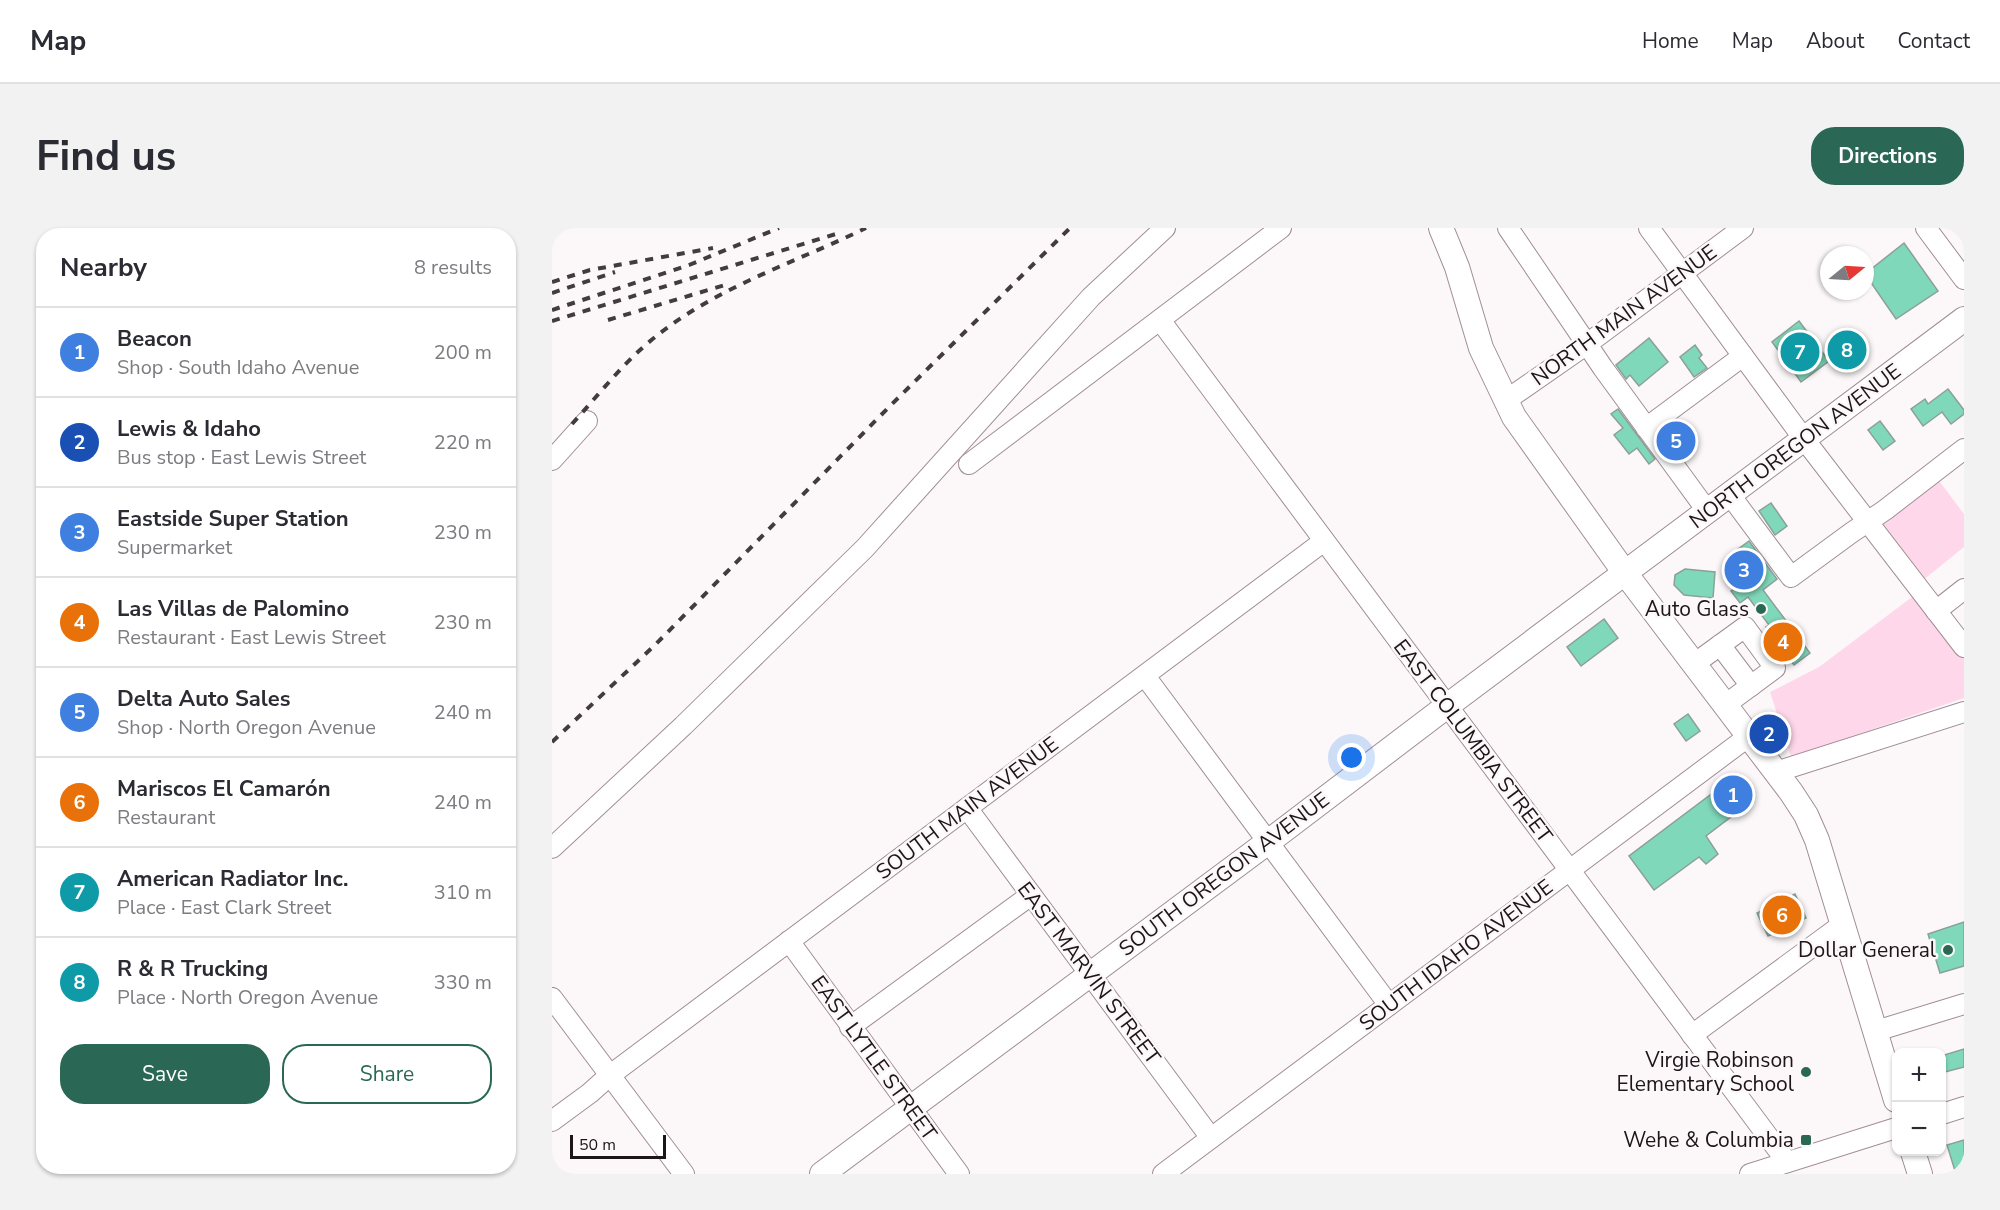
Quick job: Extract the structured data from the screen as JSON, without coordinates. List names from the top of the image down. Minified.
{"streets":{"main road":["NORTH OREGON AVENUE","SOUTH OREGON AVENUE"],"street":["NORTH MAIN AVENUE","EAST COLUMBIA STREET","SOUTH MAIN AVENUE","SOUTH IDAHO AVENUE","EAST MARVIN STREET","EAST LYTLE STREET"]},"crossings":[["NORTH OREGON AVENUE","SOUTH OREGON AVENUE"],["EAST COLUMBIA STREET","SOUTH MAIN AVENUE"],["EAST COLUMBIA STREET","SOUTH OREGON AVENUE"],["EAST COLUMBIA STREET","SOUTH IDAHO AVENUE"],["SOUTH MAIN AVENUE","EAST MARVIN STREET"],["SOUTH MAIN AVENUE","EAST LYTLE STREET"],["SOUTH OREGON AVENUE","EAST MARVIN STREET"],["SOUTH OREGON AVENUE","EAST LYTLE STREET"],["SOUTH IDAHO AVENUE","EAST MARVIN STREET"]],"places":{"other":["Auto Glass","Dollar General","Virgie Robinson Elementary School"],"transit":["Wehe & Columbia"]},"scale_bar":"50 m","north":"right","page":{"header":"Map","nav":["Home","Map","About","Contact"],"buttons":["Directions",["Save","Share"]],"title":"Find us","heading":["Nearby","8 results"],"list":[{"mark":"1","name":"Beacon","note":"Shop · South Idaho Avenue","value":"200 m"},{"mark":"2","name":"Lewis & Idaho","note":"Bus stop · East Lewis Street","value":"220 m"},{"mark":"3","name":"Eastside Super Station","note":"Supermarket","value":"230 m"},{"mark":"4","name":"Las Villas de Palomino","note":"Restaurant · East Lewis Street","value":"230 m"},{"mark":"5","name":"Delta Auto Sales","note":"Shop · North Oregon Avenue","value":"240 m"},{"mark":"6","name":"Mariscos El Camarón","note":"Restaurant","value":"240 m"},{"mark":"7","name":"American Radiator Inc.","note":"Place · East Clark Street","value":"310 m"},{"mark":"8","name":"R & R Trucking","note":"Place · North Oregon Avenue","value":"330 m"}],"pins":["8","7","5","3","4","2","1","6"],"map_buttons":["+","−"],"scale":"50 m"}}
